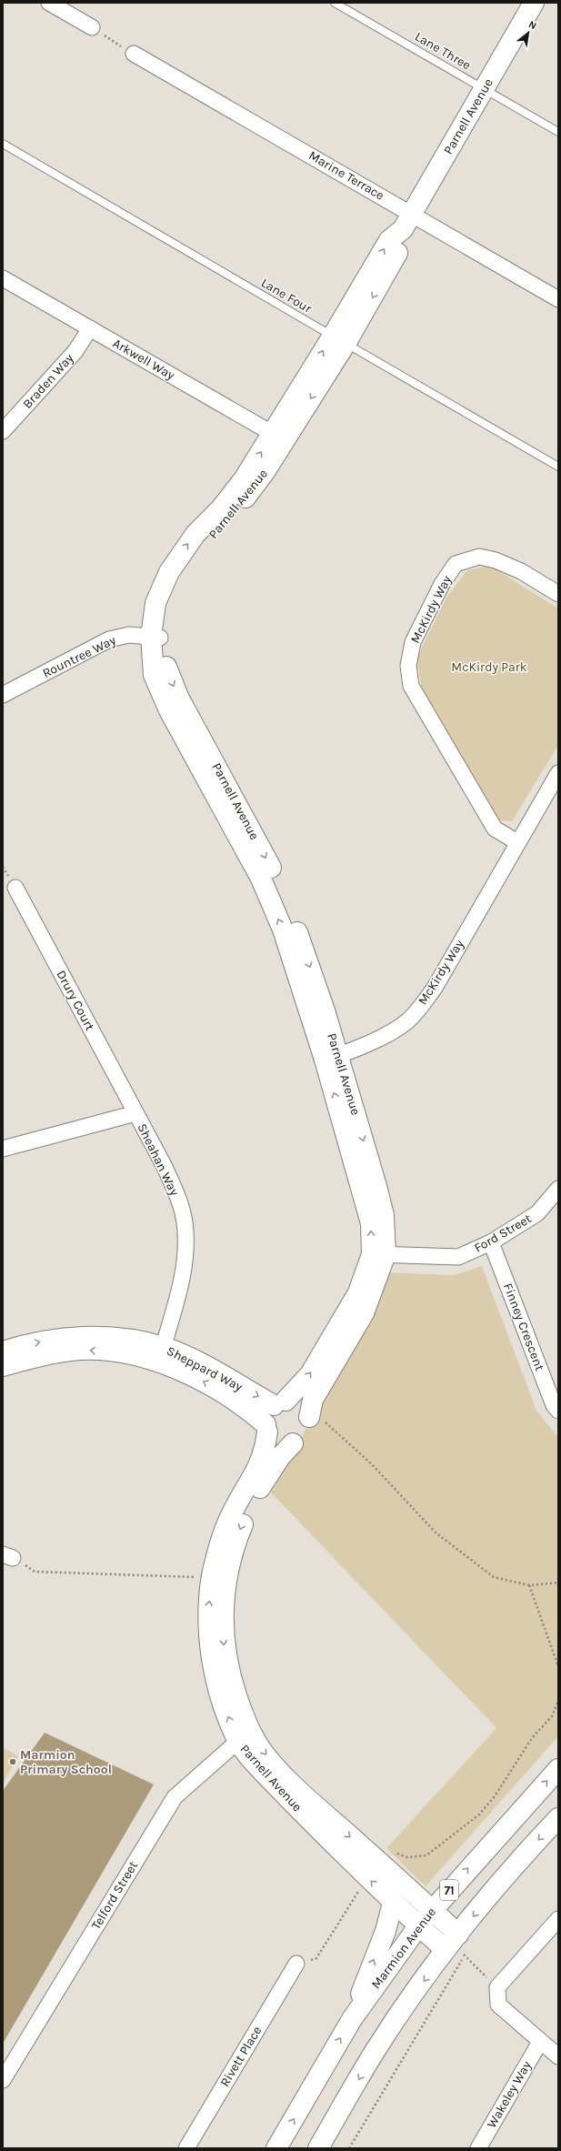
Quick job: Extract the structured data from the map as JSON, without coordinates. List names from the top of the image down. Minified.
{"streets":{"main road":["Parnell Avenue","Sheppard Way","71","Marmion Avenue"],"street":["Marine Terrace","Arkwell Way","Braden Way","McKirdy Way","Rountree Way","Drury Court","Sheahan Way","Ford Street","Finney Crescent","Telford Street","Rivett Place","Wakeley Way"],"lane":["Lane Three","Lane Four"]},"crossings":[["Lane Three","Parnell Avenue"],["Parnell Avenue","Marine Terrace"],["Parnell Avenue","Lane Four"],["Parnell Avenue","Arkwell Way"],["Parnell Avenue","McKirdy Way"],["Parnell Avenue","Rountree Way"],["Parnell Avenue","Ford Street"],["Parnell Avenue","Sheppard Way"],["Parnell Avenue","Telford Street"],["Parnell Avenue","Marmion Avenue"],["Arkwell Way","Braden Way"],["Drury Court","Sheahan Way"],["Sheahan Way","Sheppard Way"],["Ford Street","Finney Crescent"]],"parks":["McKirdy Park"],"places":["Marmion Primary School"],"north":"top right"}
